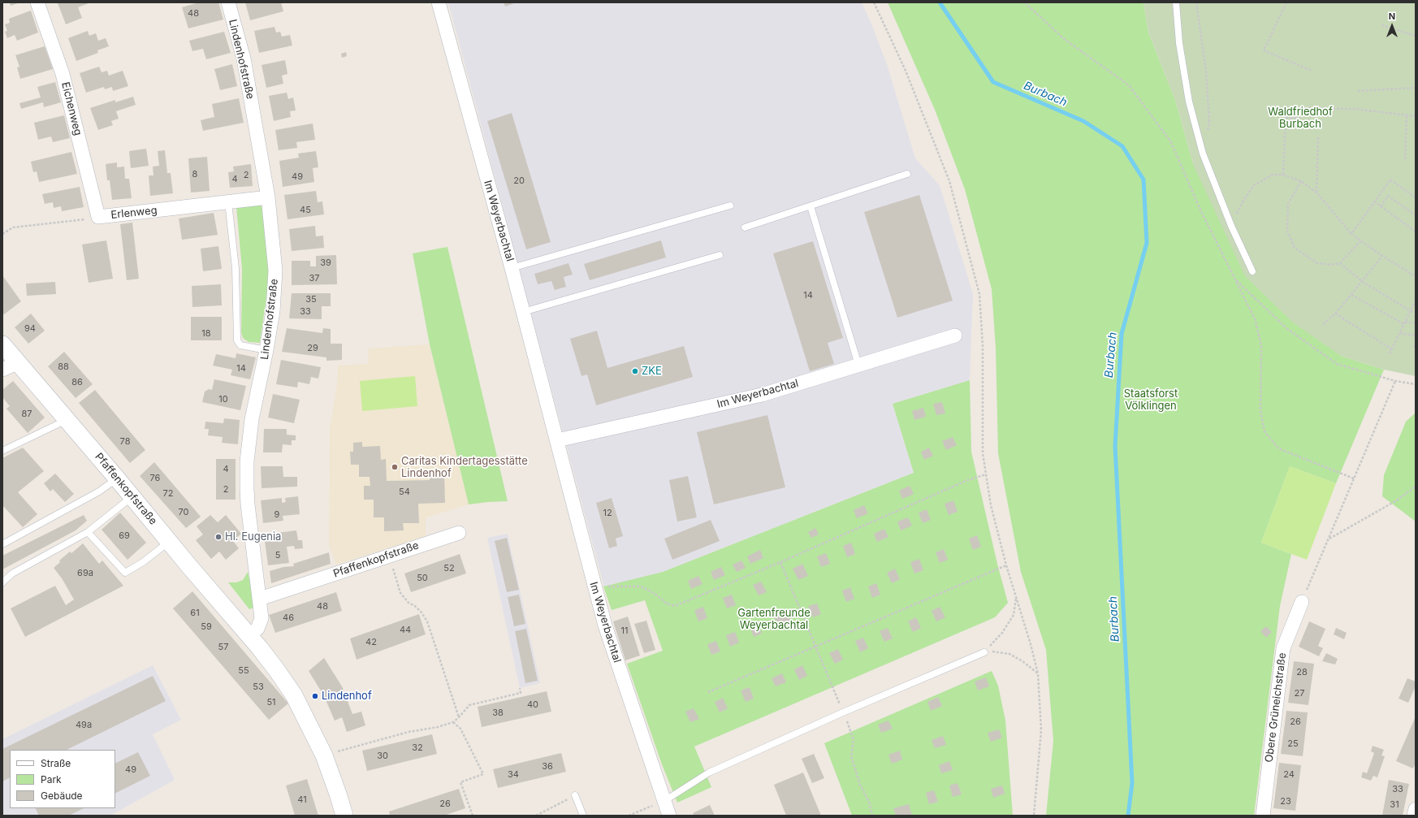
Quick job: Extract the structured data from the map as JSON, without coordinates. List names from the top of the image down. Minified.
{"streets":{"street":["Lindenhofstraße","Eichenweg","Erlenweg","Im Weyerbachtal","Pfaffenkopfstraße","Obere Grüneichstraße"]},"crossings":[["Lindenhofstraße","Erlenweg"],["Lindenhofstraße","Pfaffenkopfstraße"],["Eichenweg","Erlenweg"]],"water":["Burbach"],"parks":["Waldfriedhof Burbach","Staatsforst Völklingen","Gartenfreunde Weyerbachtal"],"places":["ZKE","Caritas Kindertagesstätte Lindenhof","Hl. Eugenia","Lindenhof"],"house_numbers":["48","8","2","49","4","20","45","39","37","14","35","33","94","18","29","88","14","86","10","87","78","4","76","2","54","72","70","12","9","69","5","52","69a","50","48","61","46","59","44","11","42","57","55","28","53","27","51","40","38","26","49a","25","32","30","36","49","34","24","33","41","23","26","31"],"legend":["Straße","Park","Gebäude"],"north":"top"}
